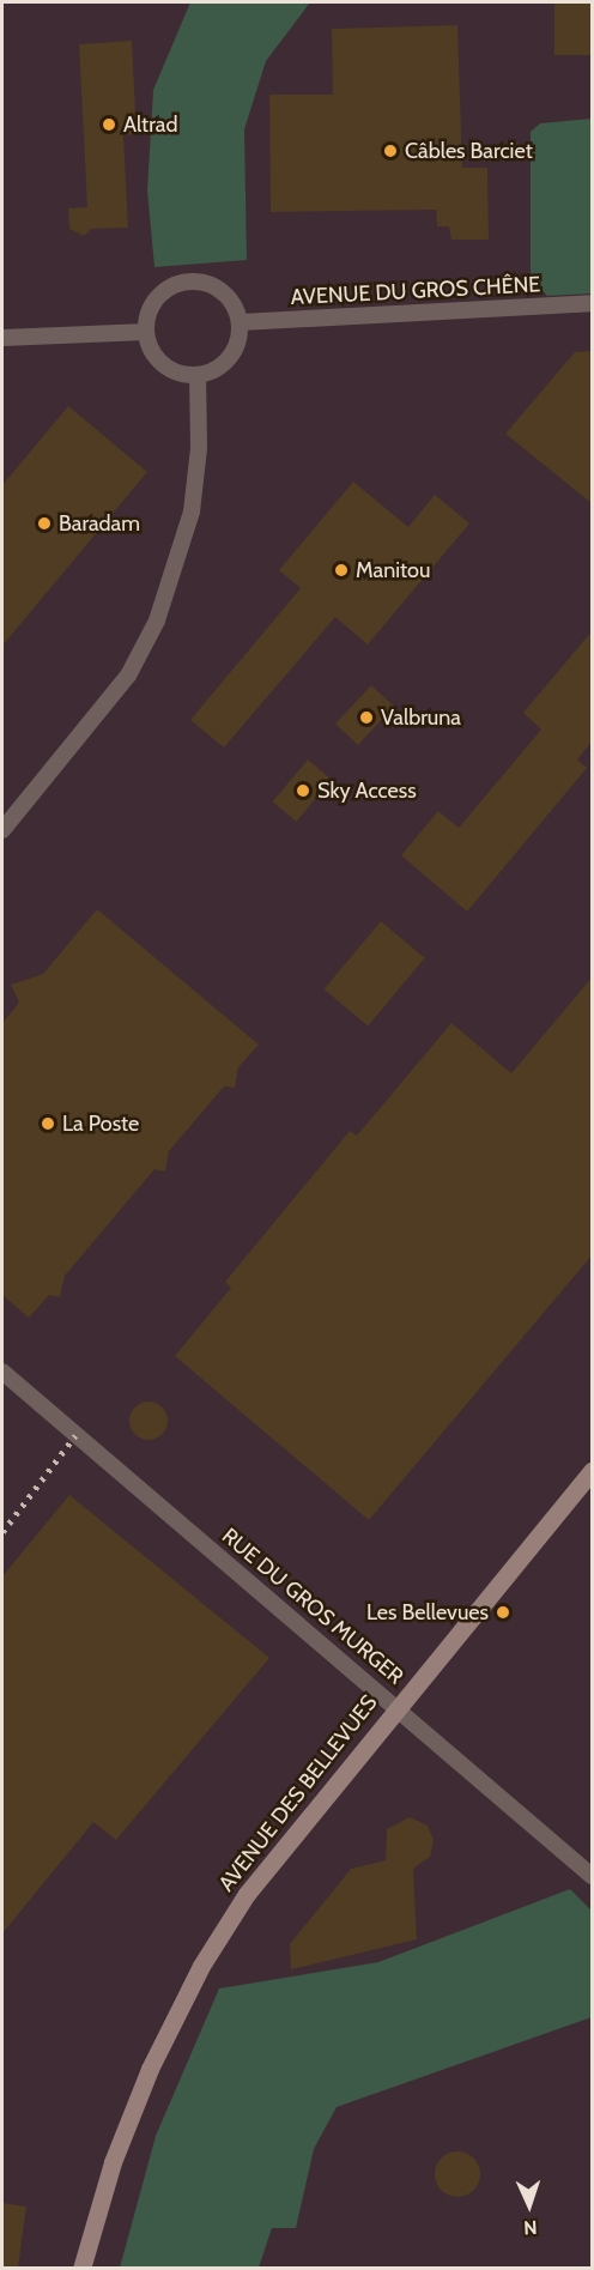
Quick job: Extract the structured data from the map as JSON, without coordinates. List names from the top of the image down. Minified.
{"streets":{"street":["AVENUE DU GROS CHÊNE","RUE DU GROS MURGER","AVENUE DES BELLEVUES"]},"crossings":[["RUE DU GROS MURGER","AVENUE DES BELLEVUES"]],"places":["Altrad","Câbles Barciet","Baradam","Manitou","Valbruna","Sky Access","La Poste","Les Bellevues"],"north":"bottom"}
